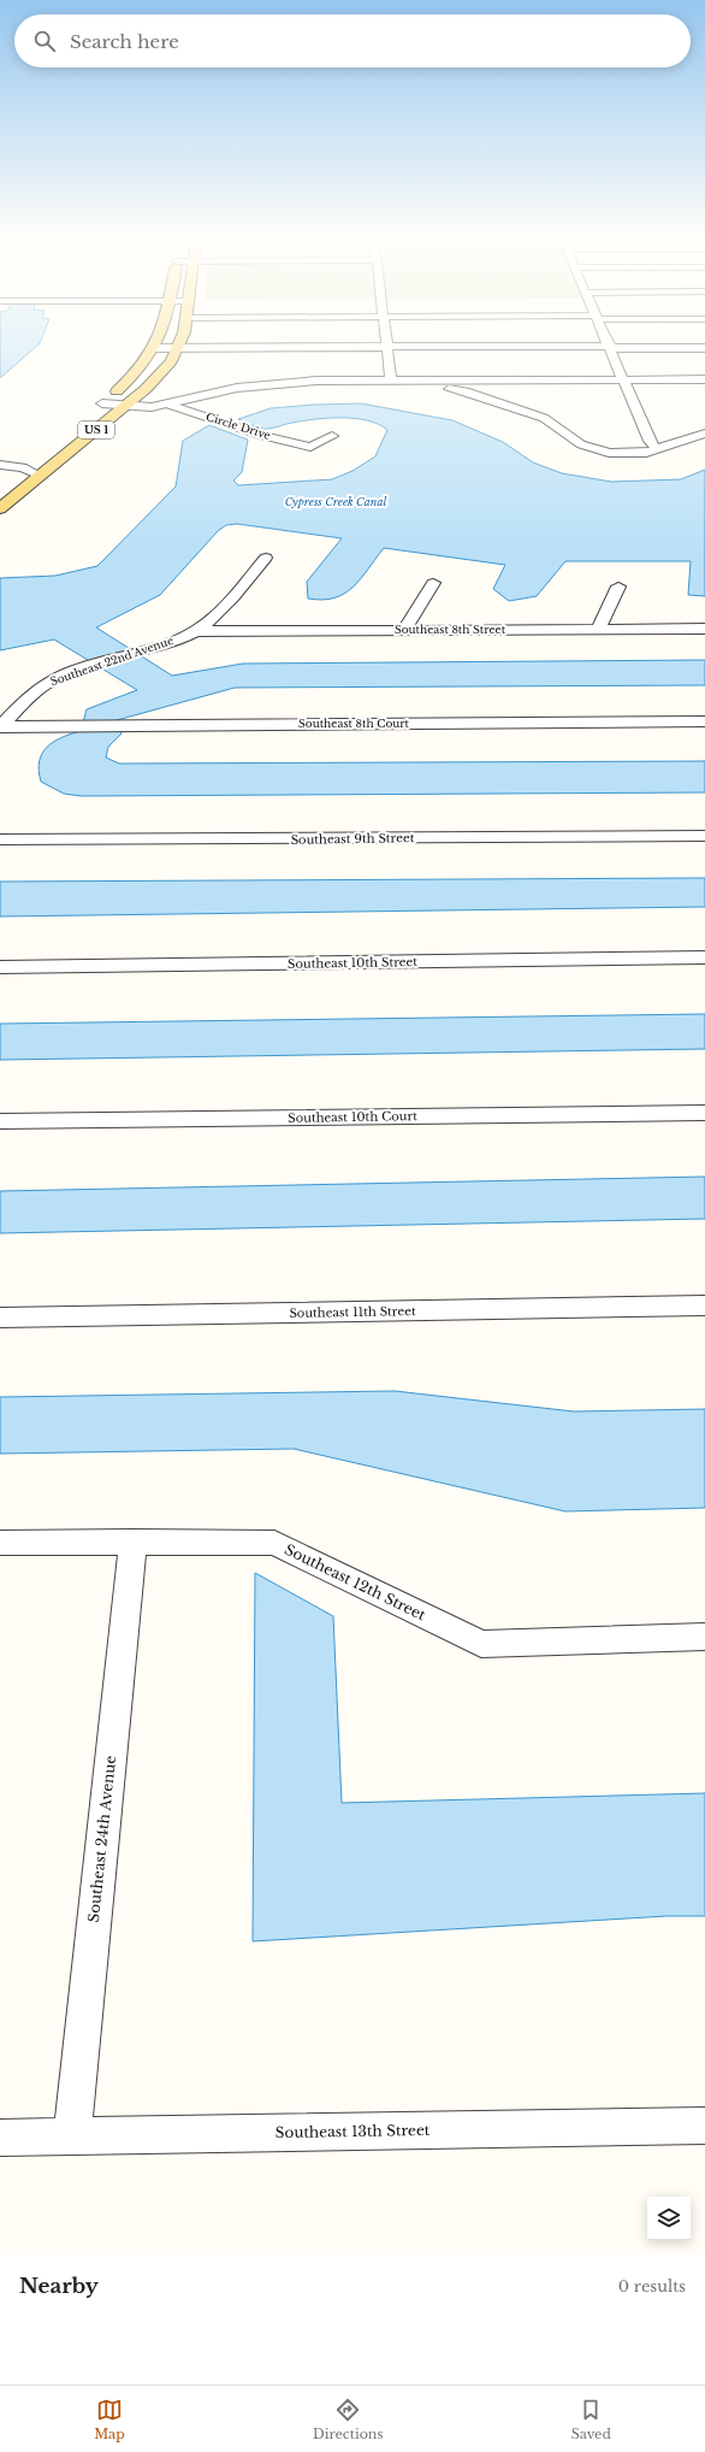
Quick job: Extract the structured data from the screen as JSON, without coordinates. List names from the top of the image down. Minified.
{"streets":{"main road":["US 1"],"street":["Circle Drive","Southeast 8th Street","Southeast 22nd Avenue","Southeast 8th Court","Southeast 9th Street","Southeast 10th Street","Southeast 10th Court","Southeast 11th Street","Southeast 12th Street","Southeast 24th Avenue","Southeast 13th Street"]},"crossings":[["Southeast 8th Street","Southeast 22nd Avenue"],["Southeast 22nd Avenue","Southeast 8th Court"],["Southeast 12th Street","Southeast 24th Avenue"],["Southeast 24th Avenue","Southeast 13th Street"]],"water":["Cypress Creek Canal"],"page":{"search":"Search here","heading":["Nearby","0 results"],"nav":["Map","Directions","Saved"]}}
